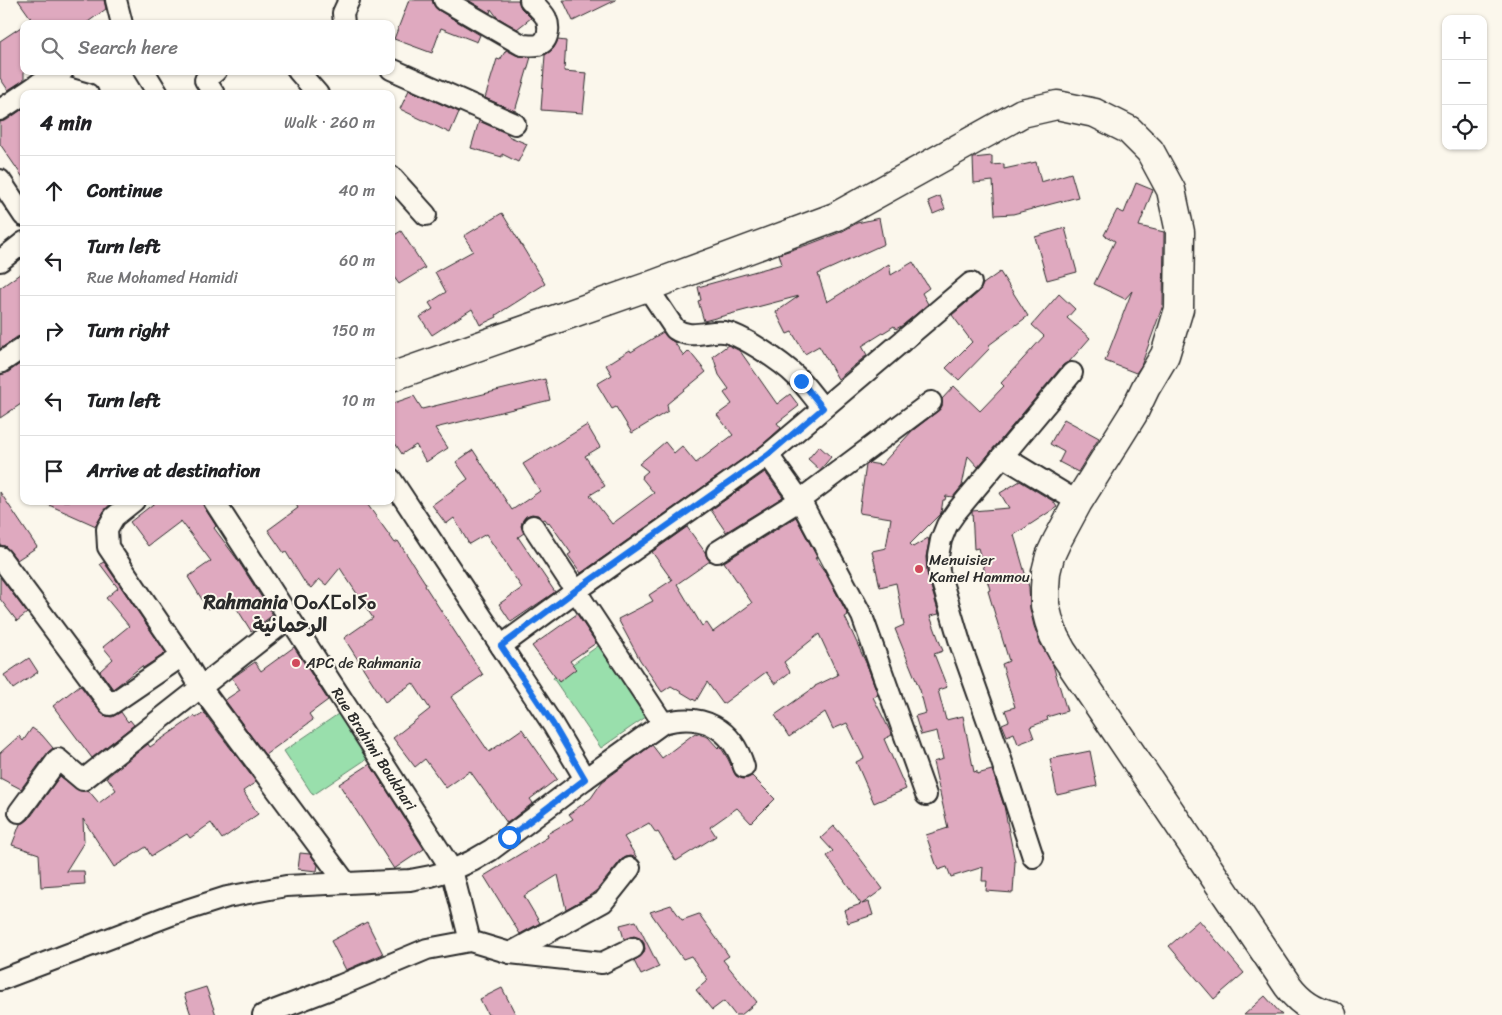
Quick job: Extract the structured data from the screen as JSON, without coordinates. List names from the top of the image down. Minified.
{"streets":{"street":["Rue Brahimi Boukhari"]},"districts":["Rahmania ⵔⴰⵃⵎⴰⵏⵢⴰ الرحمانية"],"places":["Menuisier Kamel Hammou","APC de Rahmania"],"page":{"map_buttons":["+","−"],"search":"Search here","heading":["4 min","Walk · 260 m"],"list":[["Continue","40 m"],["Turn left","Rue Mohamed Hamidi","60 m"],["Turn right","150 m"],["Turn left","10 m"],"Arrive at destination"]}}
